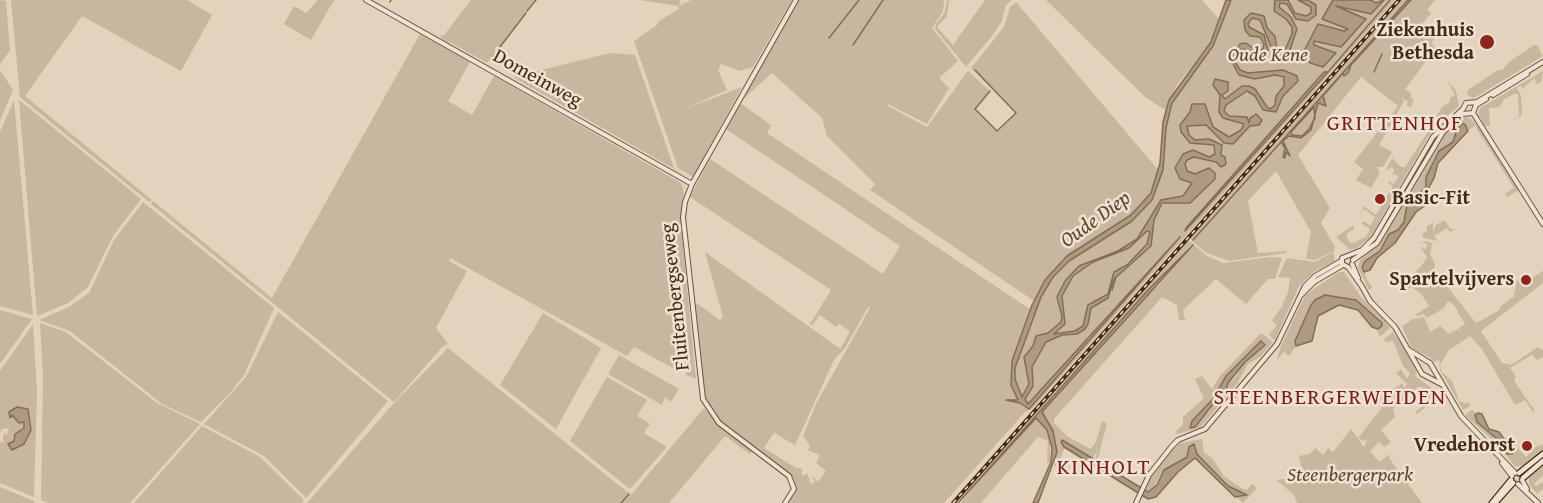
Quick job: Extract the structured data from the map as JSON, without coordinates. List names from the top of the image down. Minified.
{"streets":{"street":["Domeinweg","Fluitenbergseweg"]},"crossings":[["Domeinweg","Fluitenbergseweg"]],"districts":["GRITTENHOF","STEENBERGERWEIDEN","KINHOLT"],"water":["Oude Diep"],"parks":["Oude Kene","Steenbergerpark"],"places":["Ziekenhuis Bethesda","Basic-Fit","Spartelvijvers","Vredehorst"]}
